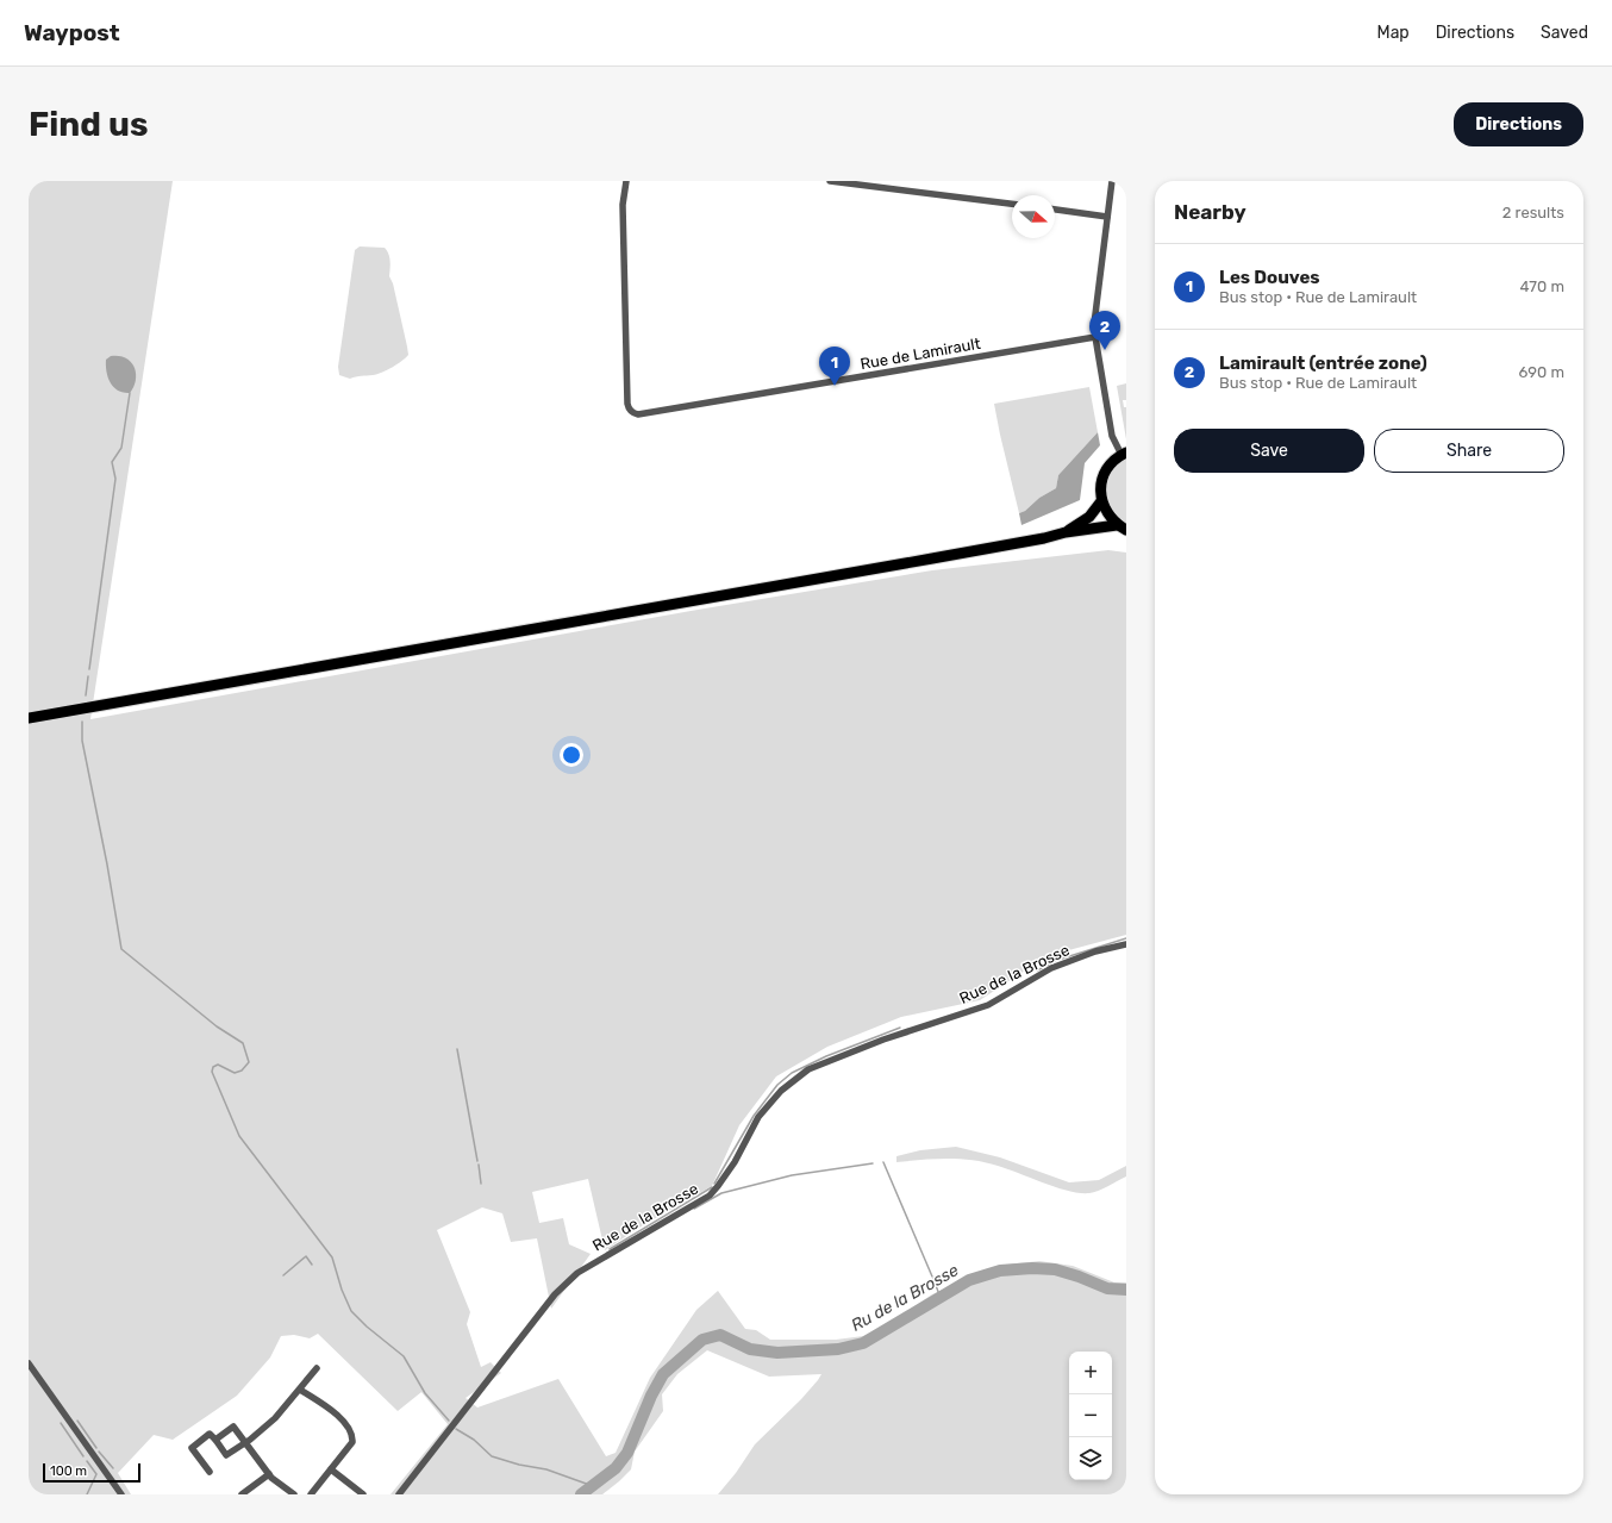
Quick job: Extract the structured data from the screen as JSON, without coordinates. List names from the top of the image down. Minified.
{"streets":{"street":["Rue de Lamirault","Rue de la Brosse"]},"water":["Ru de la Brosse"],"scale_bar":"100 m","north":"right","page":{"header":"Waypost","nav":["Map","Directions","Saved"],"buttons":["Directions",["Save","Share"]],"title":"Find us","heading":["Nearby","2 results"],"list":[{"mark":"1","name":"Les Douves","note":"Bus stop · Rue de Lamirault","value":"470 m"},{"mark":"2","name":"Lamirault (entrée zone)","note":"Bus stop · Rue de Lamirault","value":"690 m"}],"pins":["2","1"],"map_buttons":["+","−"],"scale":"100 m"}}
